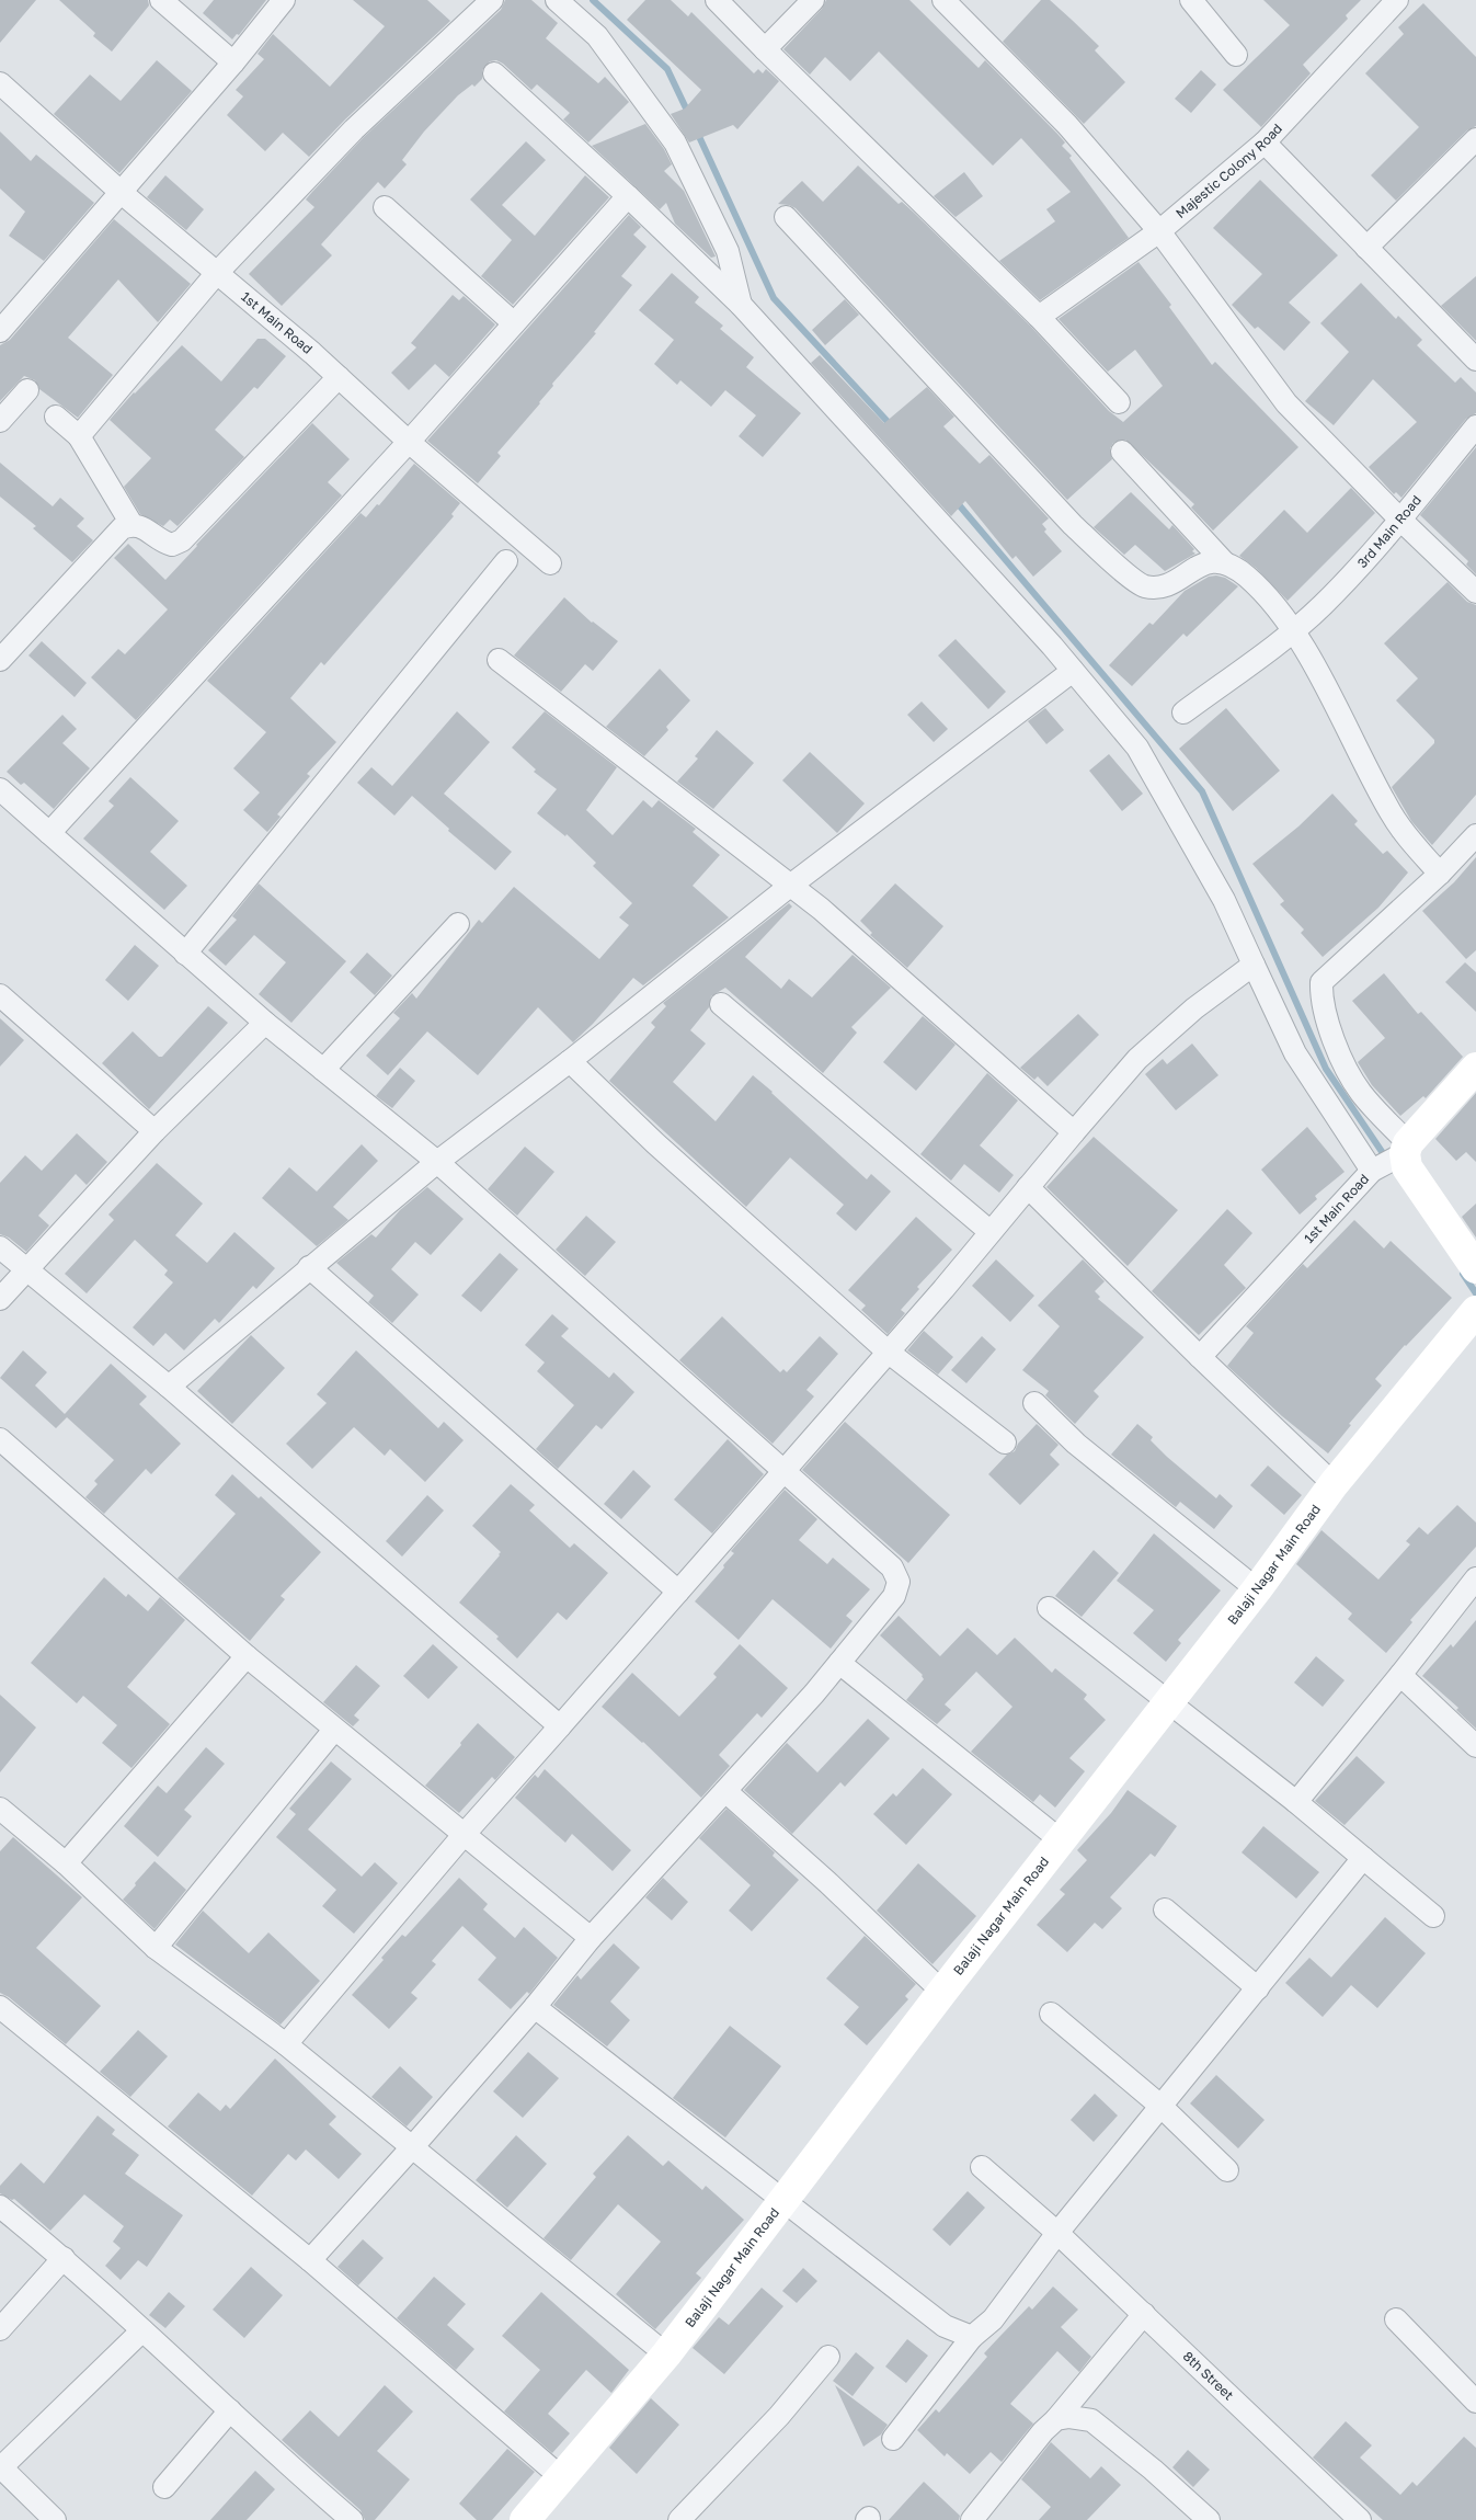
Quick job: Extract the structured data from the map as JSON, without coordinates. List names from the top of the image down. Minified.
{"streets":{"main road":["1st Main Road","Balaji Nagar Main Road"],"street":["Majestic Colony Road","3rd Main Road","8th Street"]}}
